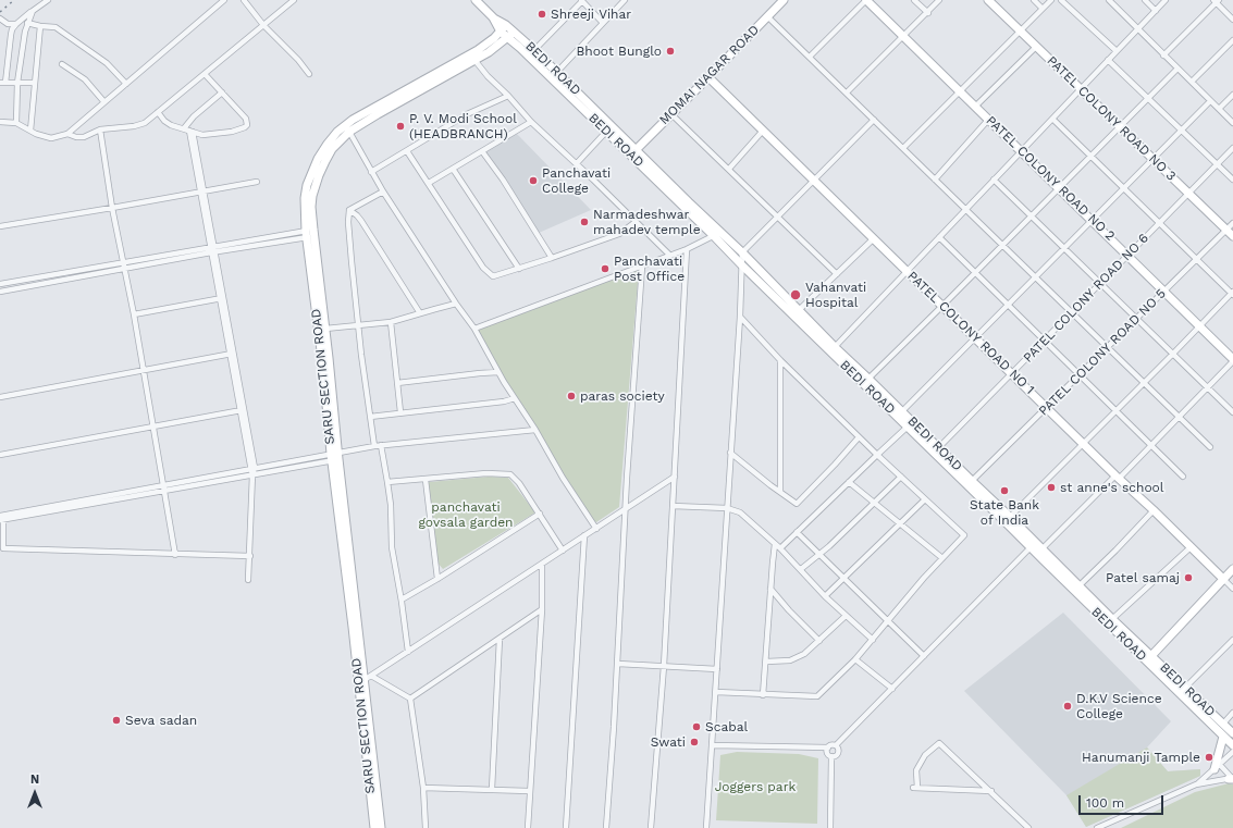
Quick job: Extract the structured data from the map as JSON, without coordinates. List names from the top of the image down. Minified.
{"streets":{"street":["BEDI ROAD","MOMAI NAGAR ROAD","PATEL COLONY ROAD NO 3","PATEL COLONY ROAD NO 2","PATEL COLONY ROAD NO 6","PATEL COLONY ROAD NO 1","PATEL COLONY ROAD NO 5","SARU SECTION ROAD"]},"crossings":[["BEDI ROAD","MOMAI NAGAR ROAD"],["BEDI ROAD","PATEL COLONY ROAD NO 6"],["BEDI ROAD","PATEL COLONY ROAD NO 5"],["BEDI ROAD","SARU SECTION ROAD"],["MOMAI NAGAR ROAD","PATEL COLONY ROAD NO 1"],["PATEL COLONY ROAD NO 3","PATEL COLONY ROAD NO 6"],["PATEL COLONY ROAD NO 3","PATEL COLONY ROAD NO 5"],["PATEL COLONY ROAD NO 2","PATEL COLONY ROAD NO 6"],["PATEL COLONY ROAD NO 2","PATEL COLONY ROAD NO 5"],["PATEL COLONY ROAD NO 6","PATEL COLONY ROAD NO 1"],["PATEL COLONY ROAD NO 1","PATEL COLONY ROAD NO 5"]],"parks":["panchavati govsala garden","Joggers park"],"places":["Shreeji Vihar","Bhoot Bunglo","P. V. Modi School (HEADBRANCH)","Panchavati College","Narmadeshwar mahadev temple","Panchavati Post Office","Vahanvati Hospital","paras society","st anne's school","State Bank of India","Patel samaj","D.K.V Science College","Seva sadan","Scabal","Swati","Hanumanji Tample"],"scale_bar":"100 m","north":"top"}
